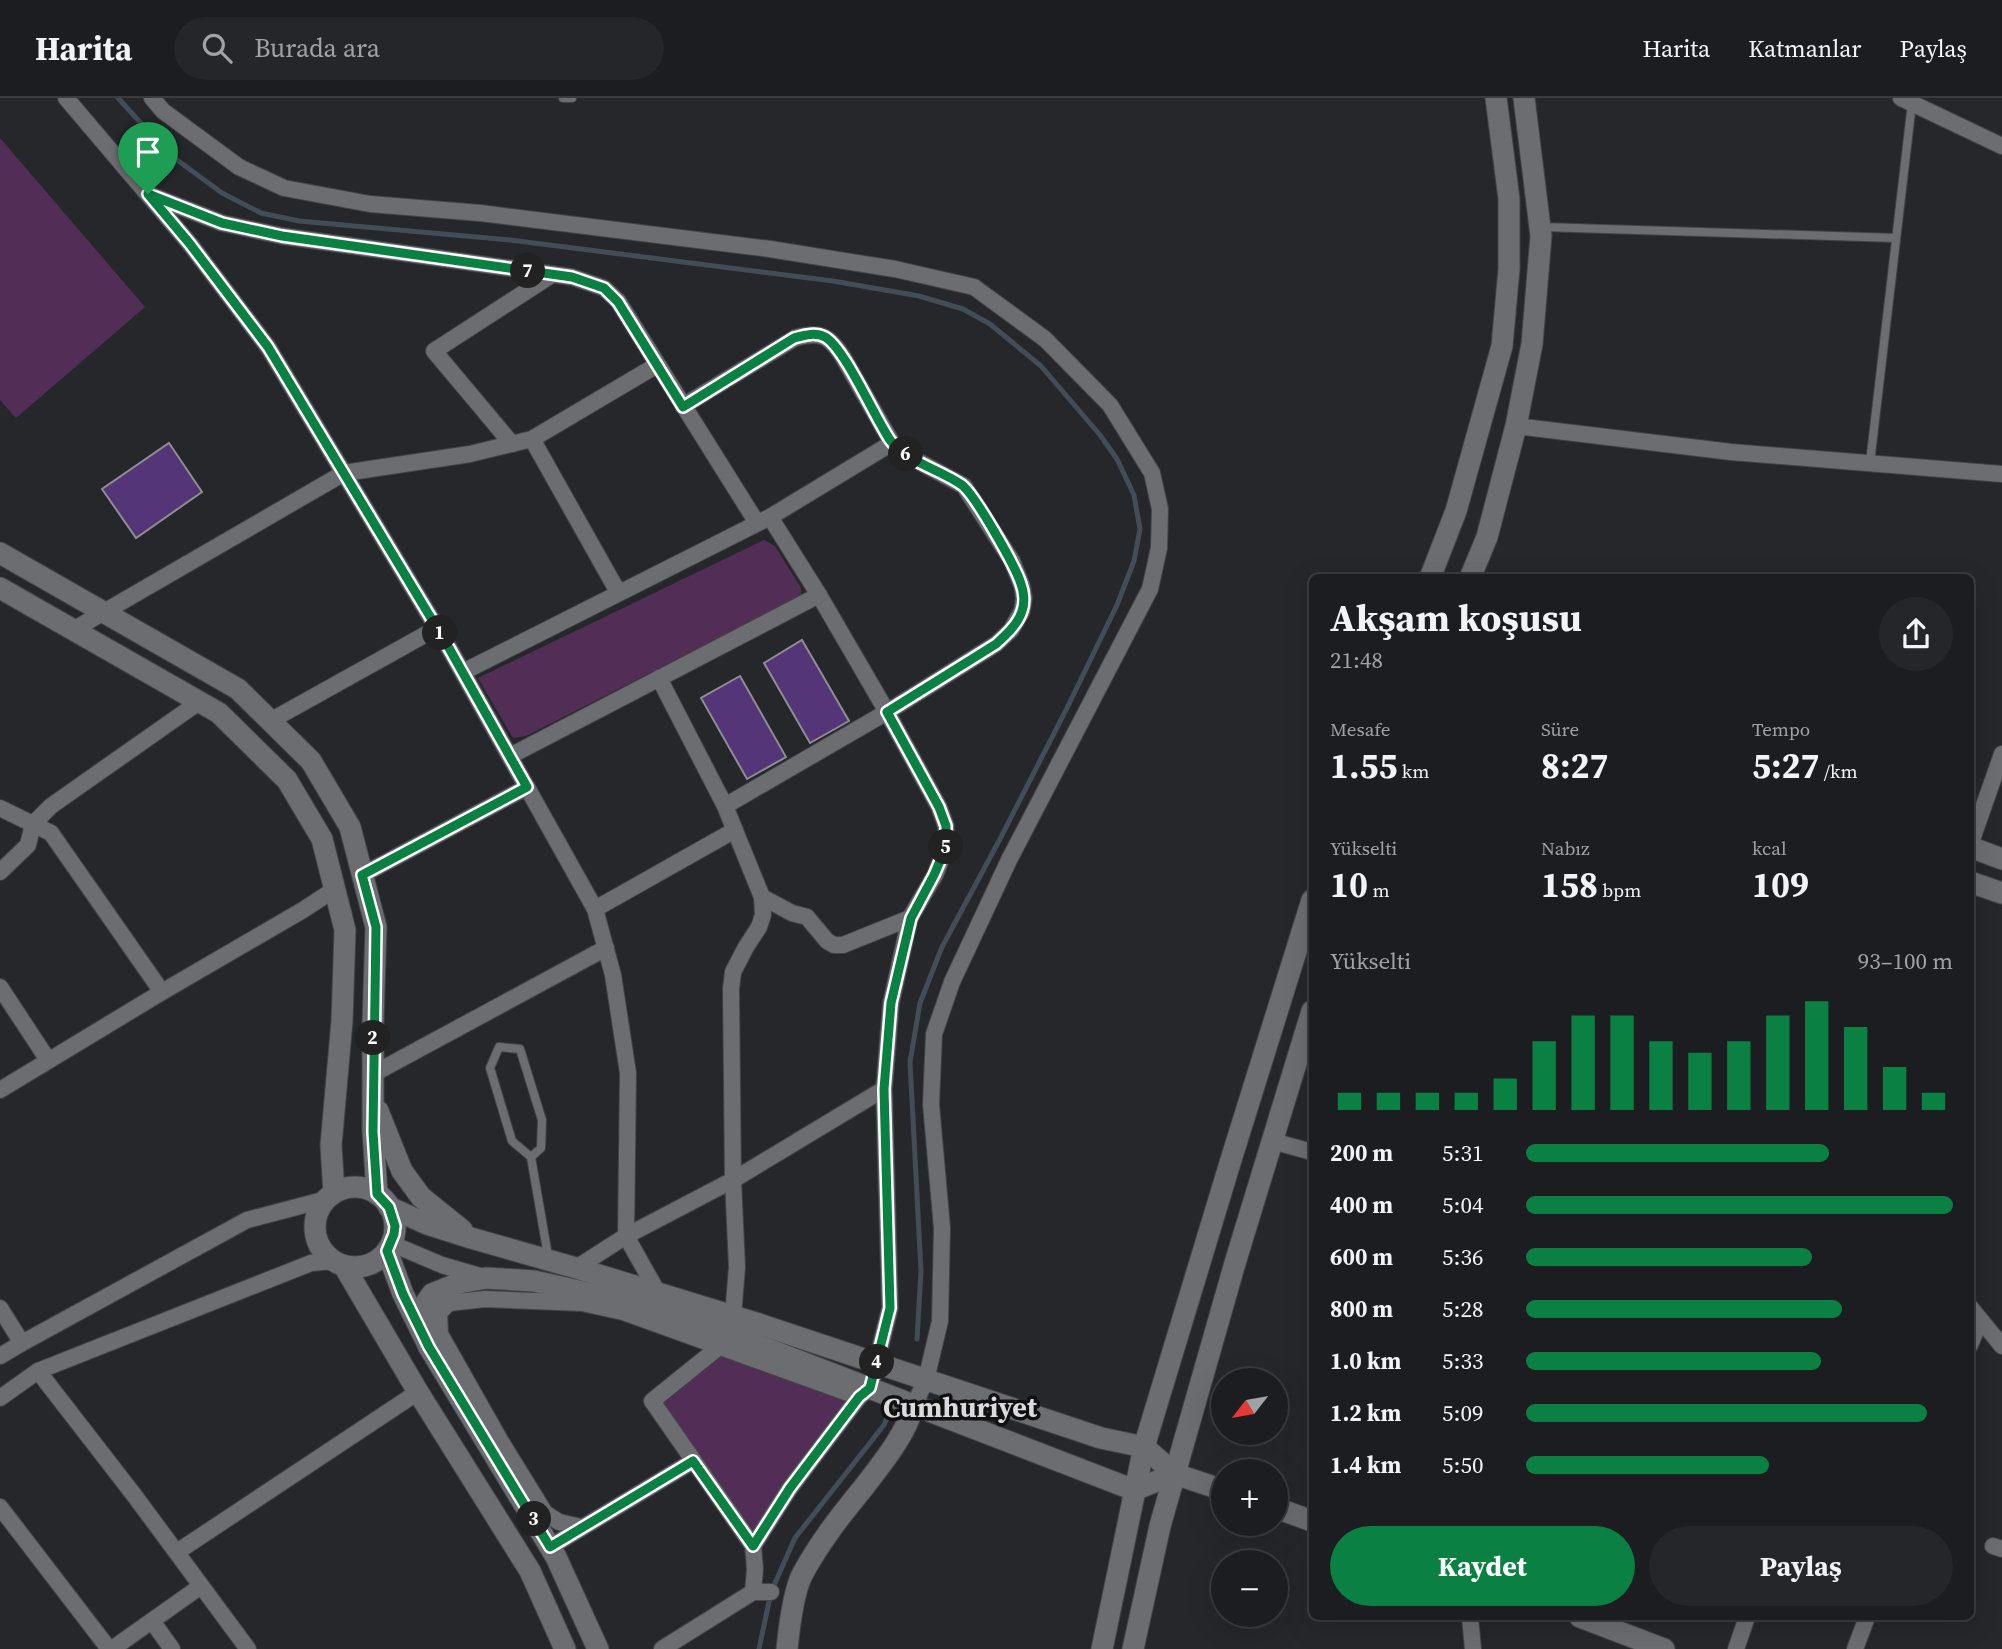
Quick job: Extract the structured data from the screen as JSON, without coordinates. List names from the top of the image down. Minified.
{"districts":["Cumhuriyet"],"north":"bottom left","page":{"header":"Harita","search":"Burada ara","nav":["Harita","Katmanlar","Paylaş"],"pins":["7","6","1","5","2","4","3"],"heading":["Akşam koşusu","21:48"],"stats":[["Mesafe","1.55 km"],["Süre","8:27"],["Tempo","5:27 /km"],["Yükselti","10 m"],["Nabız","158 bpm"],["kcal","109"]],"chart":["Yükselti","93–100 m"],"list":[{"name":"200 m","note":"5:31"},{"name":"400 m","note":"5:04"},{"name":"600 m","note":"5:36"},{"name":"800 m","note":"5:28"},{"name":"1.0 km","note":"5:33"},{"name":"1.2 km","note":"5:09"},{"name":"1.4 km","note":"5:50"}],"map_buttons":["+","−"],"buttons":["Kaydet","Paylaş"]}}
